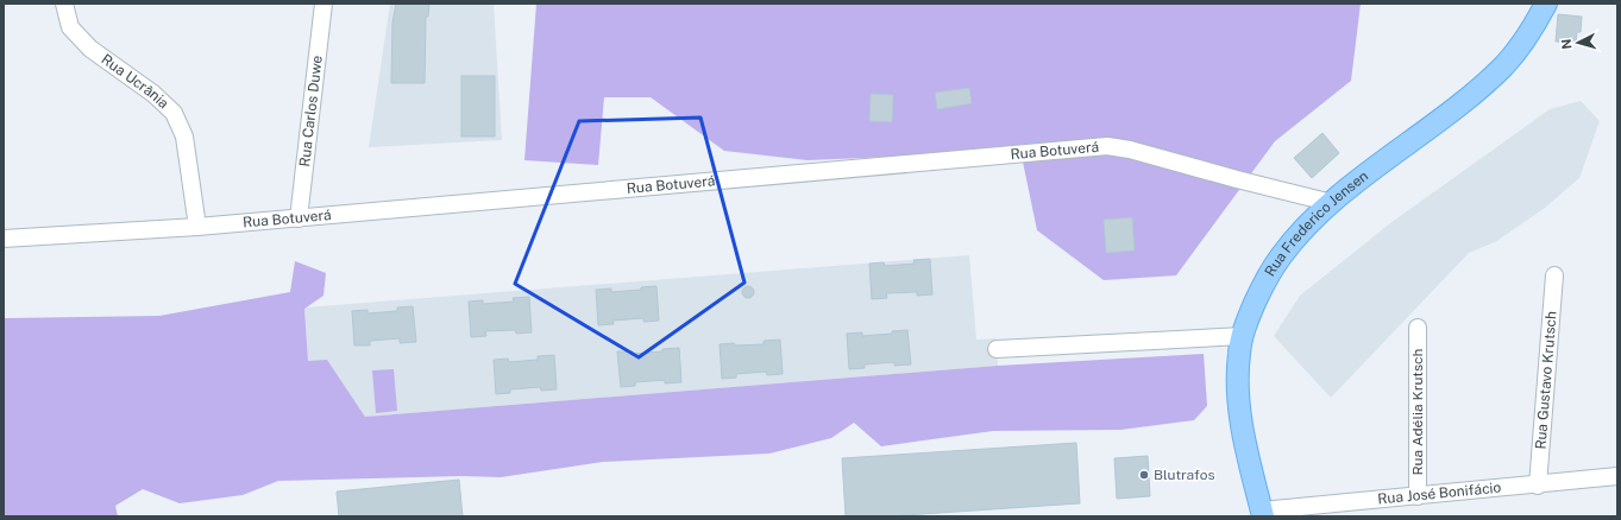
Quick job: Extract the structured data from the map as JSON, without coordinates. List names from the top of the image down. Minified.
{"streets":{"main road":["Rua Frederico Jensen"],"street":["Rua Ucrânia","Rua Carlos Duwe","Rua Botuverá","Rua Gustavo Krutsch","Rua Adélia Krutsch","Rua José Bonifácio"]},"crossings":[["Rua Ucrânia","Rua Botuverá"],["Rua Carlos Duwe","Rua Botuverá"],["Rua Botuverá","Rua Frederico Jensen"],["Rua Frederico Jensen","Rua José Bonifácio"],["Rua Gustavo Krutsch","Rua José Bonifácio"],["Rua Adélia Krutsch","Rua José Bonifácio"]],"places":["Blutrafos"],"north":"left"}
